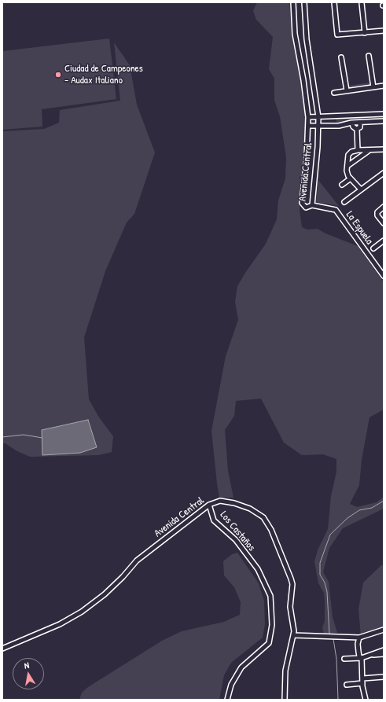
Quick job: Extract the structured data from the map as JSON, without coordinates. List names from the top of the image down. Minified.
{"streets":{"street":["Avenida Central","La Espuela","Los Castaños"]},"crossings":[["Avenida Central","La Espuela"],["Avenida Central","Los Castaños"]],"places":["Ciudad de Campeones - Audax Italiano"],"north":"top"}
